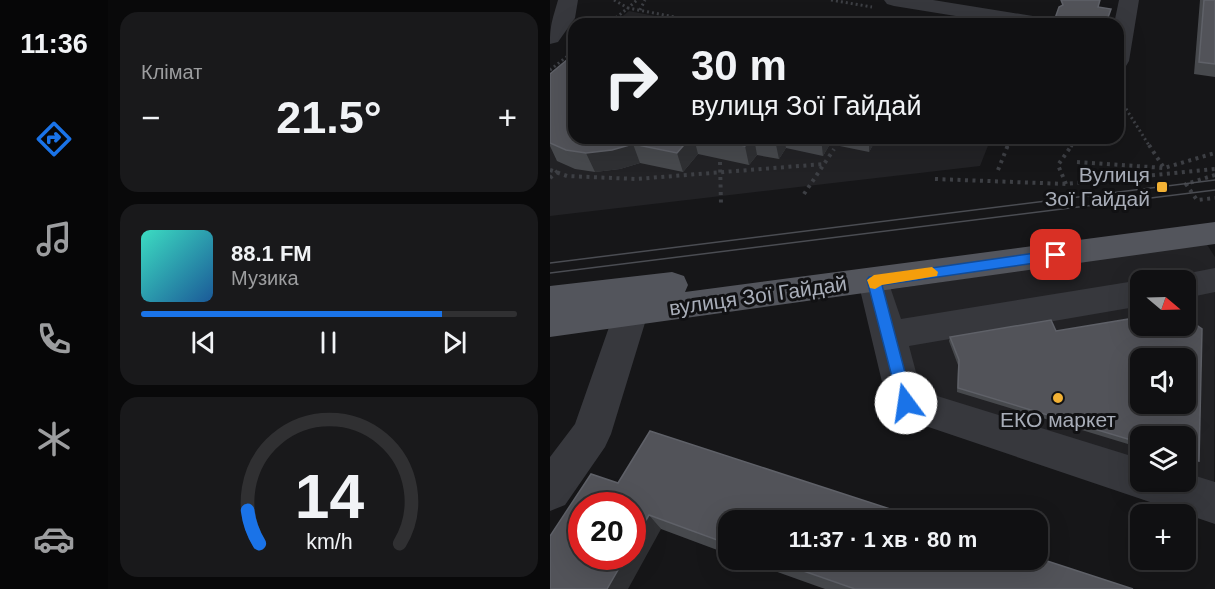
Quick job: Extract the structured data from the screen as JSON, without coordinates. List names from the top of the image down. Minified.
{"streets":{"main road":["вулиця Зої Гайдай"]},"places":{"transit":["Вулиця Зої Гайдай"],"other":["ЕКО маркет"]},"north":"right","page":{"tabs":"11:36","tile":"Клімат","turn":["30 m","вулиця Зої Гайдай"],"heat":["−","21.5°","+"],"song":["88.1 FM","Музика"],"map_buttons":"+","limit":"20","trip":"11:37 · 1 хв · 80 m","gauge":["14","km/h"]}}
